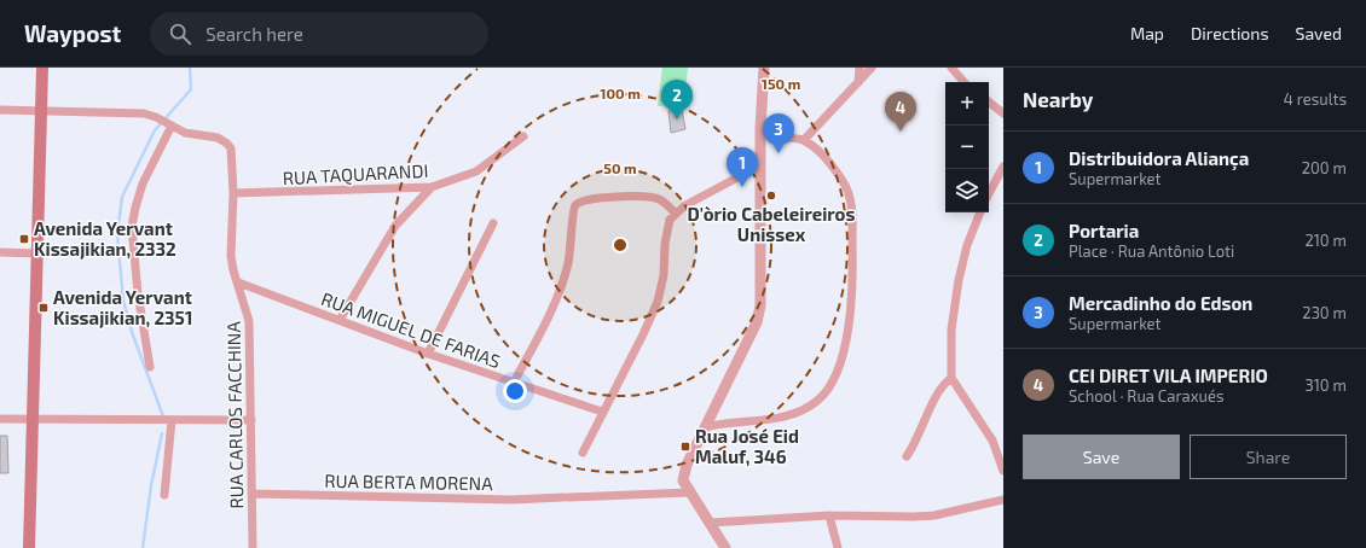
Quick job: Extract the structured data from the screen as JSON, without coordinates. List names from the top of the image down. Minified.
{"streets":{"street":["RUA TAQUARANDI","RUA MIGUEL DE FARIAS","RUA CARLOS FACCHINA","RUA BERTA MORENA"]},"crossings":[["RUA TAQUARANDI","RUA CARLOS FACCHINA"],["RUA MIGUEL DE FARIAS","RUA CARLOS FACCHINA"],["RUA CARLOS FACCHINA","RUA BERTA MORENA"]],"places":{"other":["D'òrio Cabeleireiros Unissex"],"transit":["Avenida Yervant Kissajikian, 2332","Avenida Yervant Kissajikian, 2351","Rua José Eid Maluf, 346"]},"page":{"header":"Waypost","search":"Search here","nav":["Map","Directions","Saved"],"heading":["Nearby","4 results"],"pins":["2","4","3","1"],"map_buttons":["+","−"],"list":[{"mark":"1","name":"Distribuidora Aliança","note":"Supermarket","value":"200 m"},{"mark":"2","name":"Portaria","note":"Place · Rua Antônio Loti","value":"210 m"},{"mark":"3","name":"Mercadinho do Edson","note":"Supermarket","value":"230 m"},{"mark":"4","name":"CEI DIRET VILA IMPERIO","note":"School · Rua Caraxués","value":"310 m"}],"buttons":["Save","Share"]},"rings":["150 m","100 m","50 m"]}
